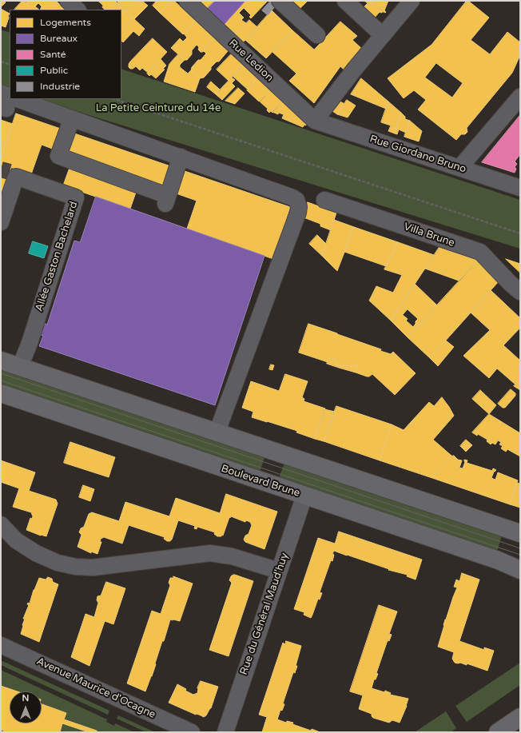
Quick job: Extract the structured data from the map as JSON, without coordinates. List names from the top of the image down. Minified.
{"streets":{"main road":["Boulevard Brune"],"street":["Rue Ledion","Rue Giordano Bruno","Villa Brune","Allée Gaston Bachelard","Rue du Général Maud'huy","Avenue Maurice d'Ocagne"]},"crossings":[["Rue Ledion","Rue Giordano Bruno"],["Boulevard Brune","Rue du Général Maud'huy"]],"parks":["La Petite Ceinture du 14e"],"legend":["Logements","Bureaux","Santé","Public","Industrie"],"north":"top"}
